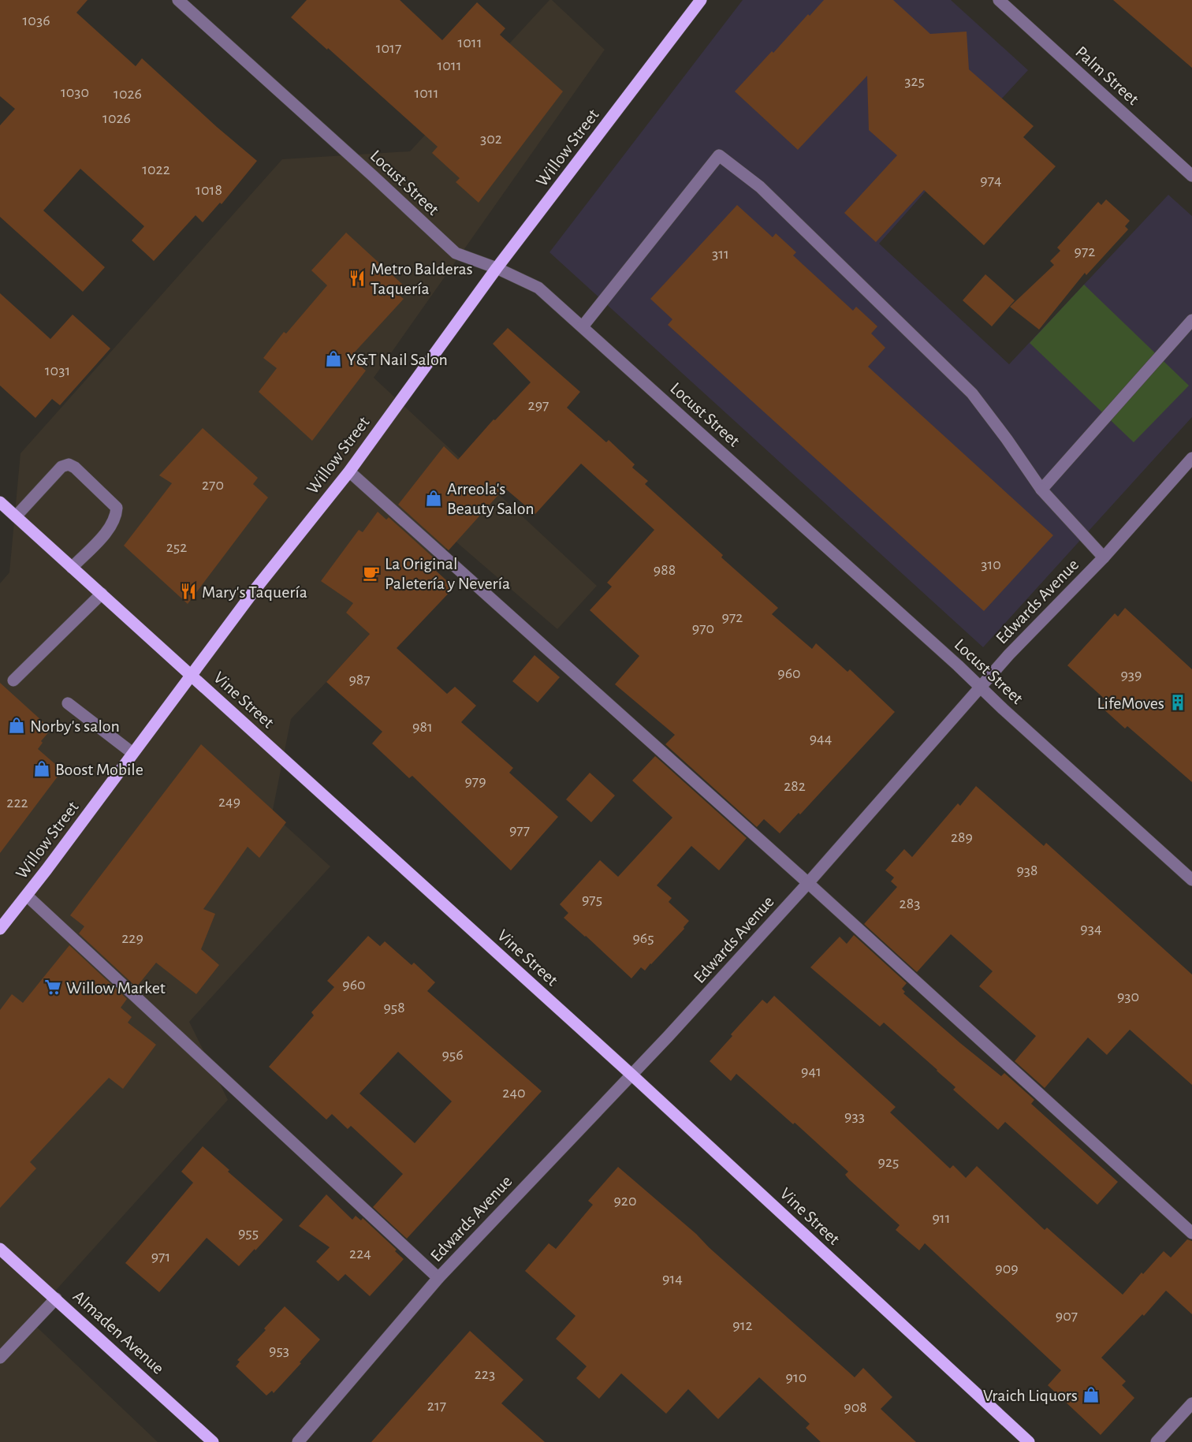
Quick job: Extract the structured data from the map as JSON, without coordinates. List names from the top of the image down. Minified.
{"streets":{"main road":["Willow Street","Vine Street","Almaden Avenue"],"street":["Palm Street","Locust Street","Edwards Avenue"]},"crossings":[["Willow Street","Locust Street"],["Willow Street","Vine Street"],["Locust Street","Edwards Avenue"],["Edwards Avenue","Vine Street"]],"places":{"restaurant":["Metro Balderas Taquería","Mary's Taquería"],"shop":["Y&T Nail Salon","Arreola's Beauty Salon","Norby's salon","Boost Mobile","Vraich Liquors"],"cafe":["La Original Paletería y Nevería"],"building":["LifeMoves"],"supermarket":["Willow Market"]},"house_numbers":["1036","1011","1017","1011","325","1030","1011","1026","1026","302","1022","974","1018","972","311","1031","297","270","252","310","988","972","970","960","939","987","981","944","979","282","249","222","977","289","938","975","283","934","229","965","960","930","958","956","941","240","933","925","920","911","955","224","971","909","914","907","912","953","223","910","217","908"]}
